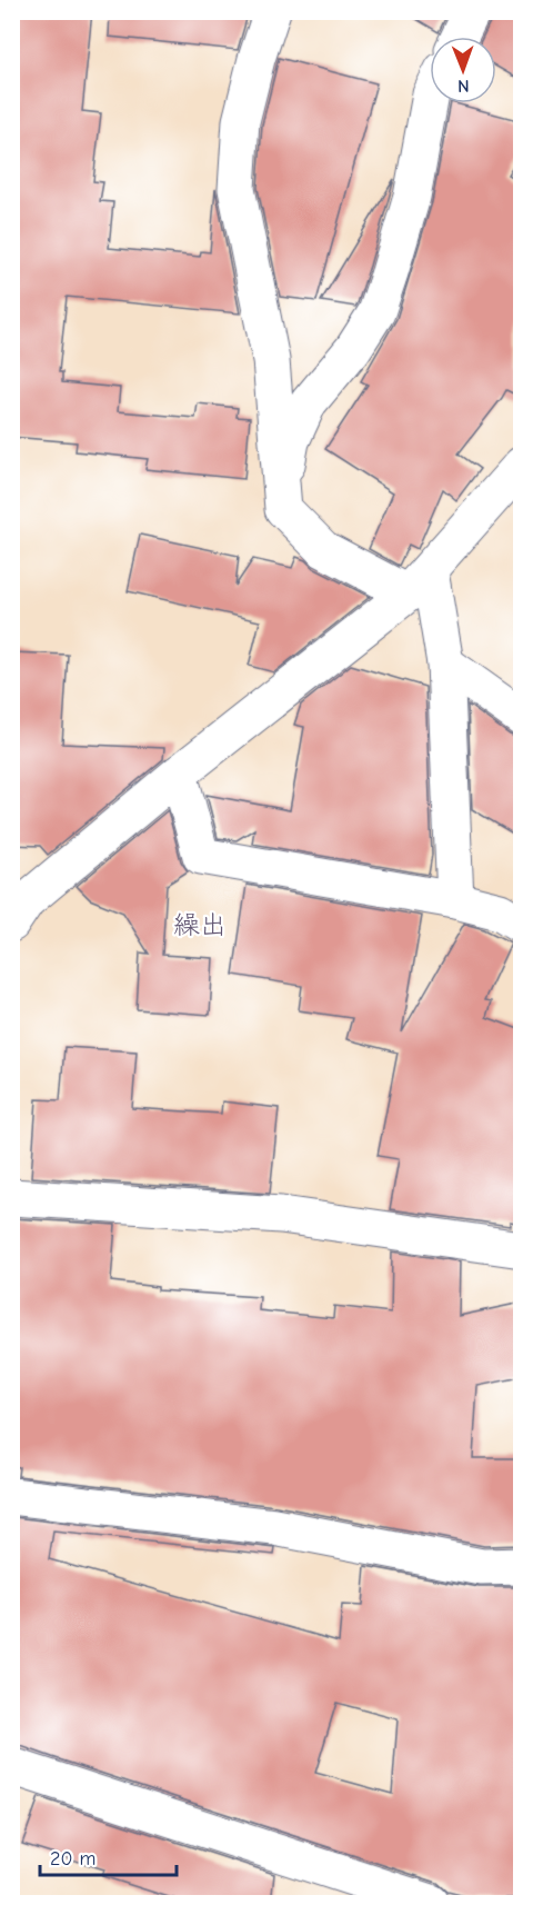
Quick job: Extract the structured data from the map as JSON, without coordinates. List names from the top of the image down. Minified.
{"districts":["繰出"],"scale_bar":"20 m","north":"bottom"}
